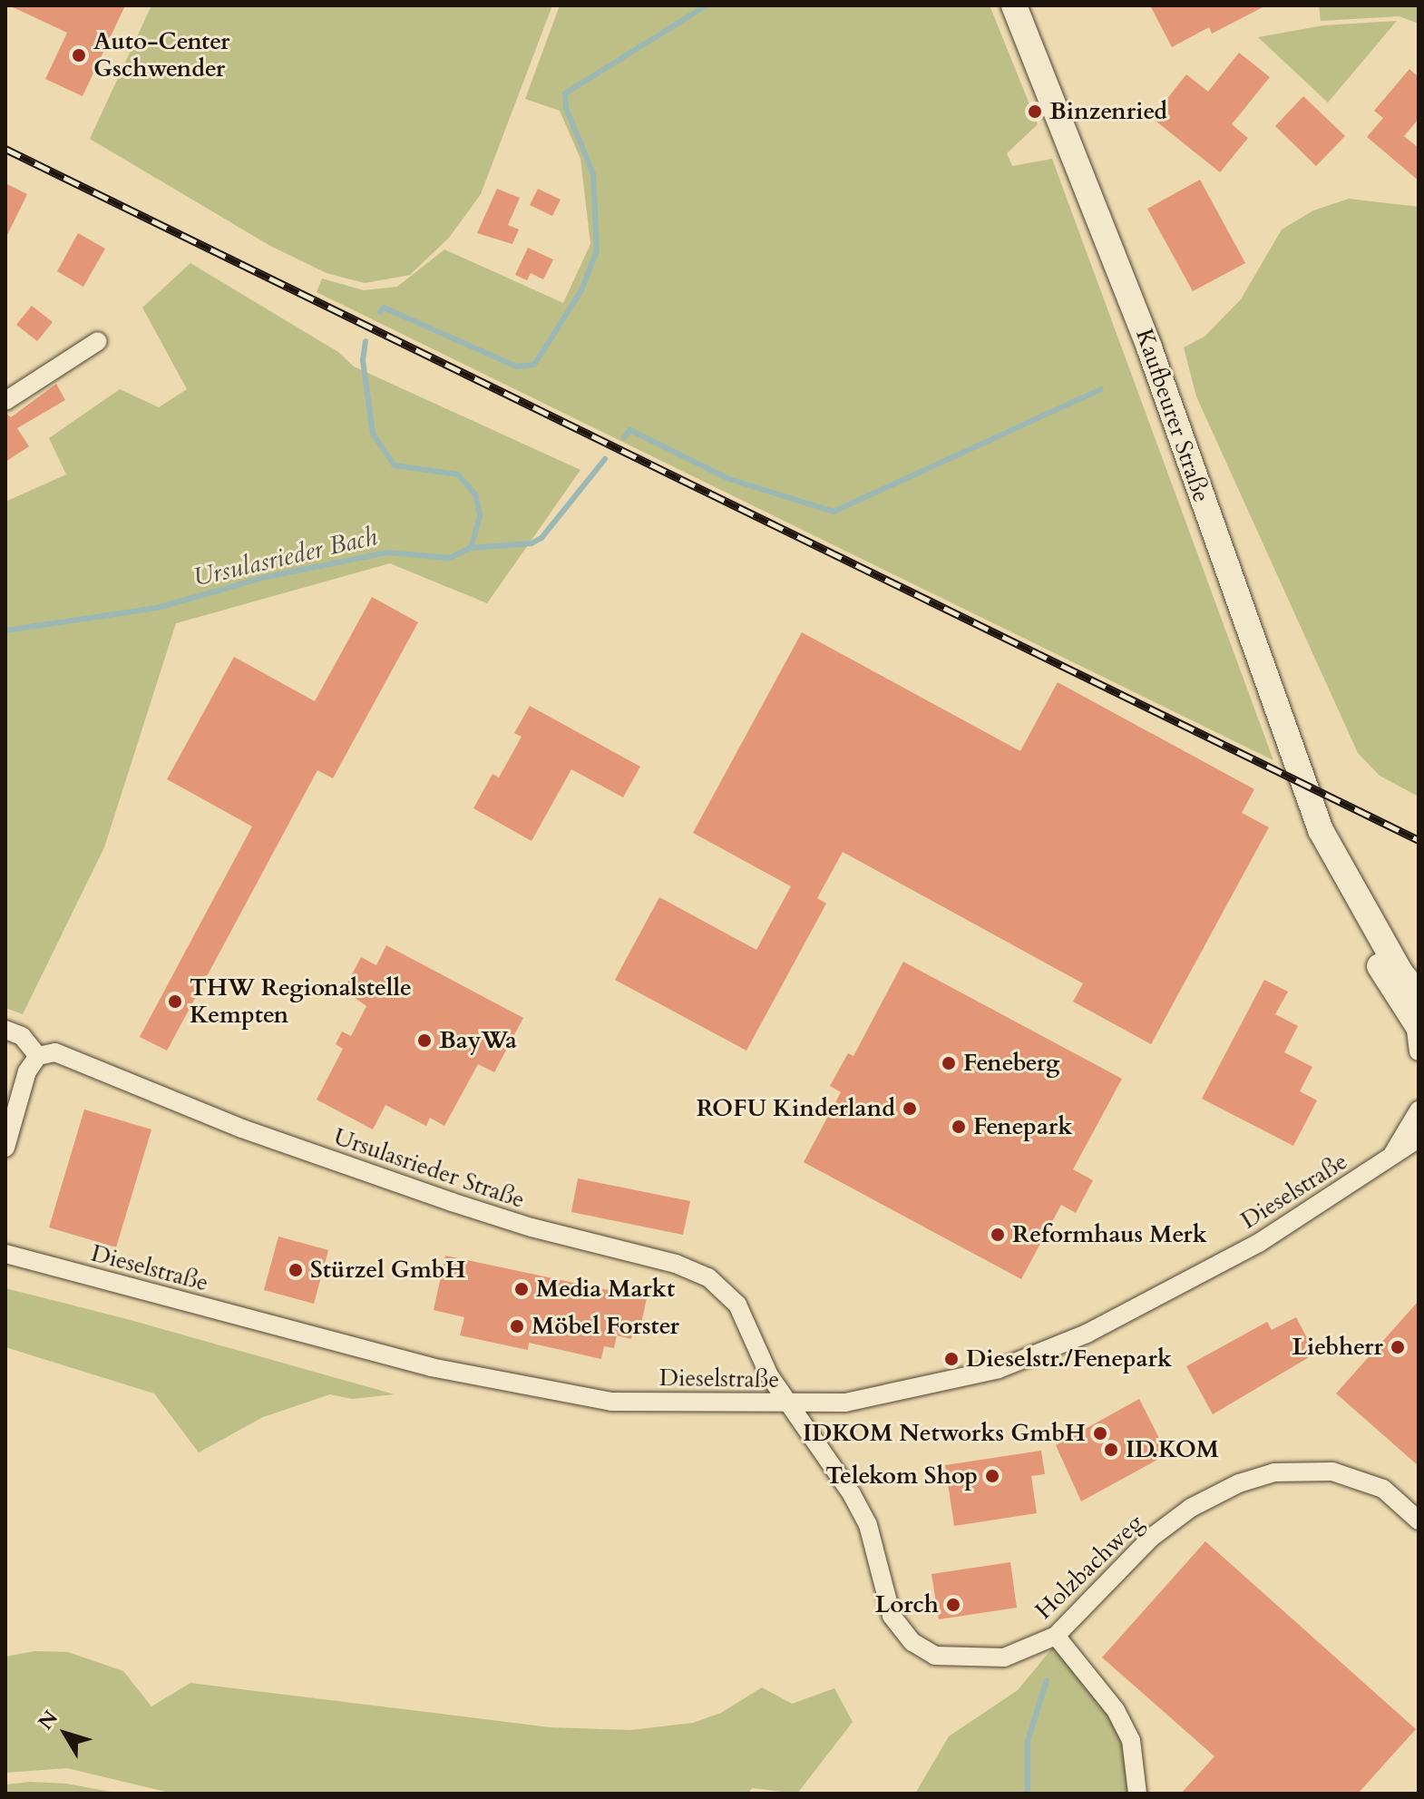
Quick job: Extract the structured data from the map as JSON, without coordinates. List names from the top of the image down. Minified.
{"streets":{"main road":["Kaufbeurer Straße"],"street":["Ursulasrieder Straße","Dieselstraße","Holzbachweg"]},"crossings":[["Ursulasrieder Straße","Dieselstraße"],["Ursulasrieder Straße","Holzbachweg"],["Dieselstraße","Holzbachweg"]],"water":["Ursulasrieder Bach"],"places":["Auto-Center Gschwender","Binzenried","THW Regionalstelle Kempten","BayWa","Feneberg","ROFU Kinderland","Fenepark","Reformhaus Merk","Stürzel GmbH","Media Markt","Möbel Forster","Liebherr","Dieselstr./Fenepark","IDKOM Networks GmbH","ID.KOM","Telekom Shop","Lorch"],"north":"top left"}
